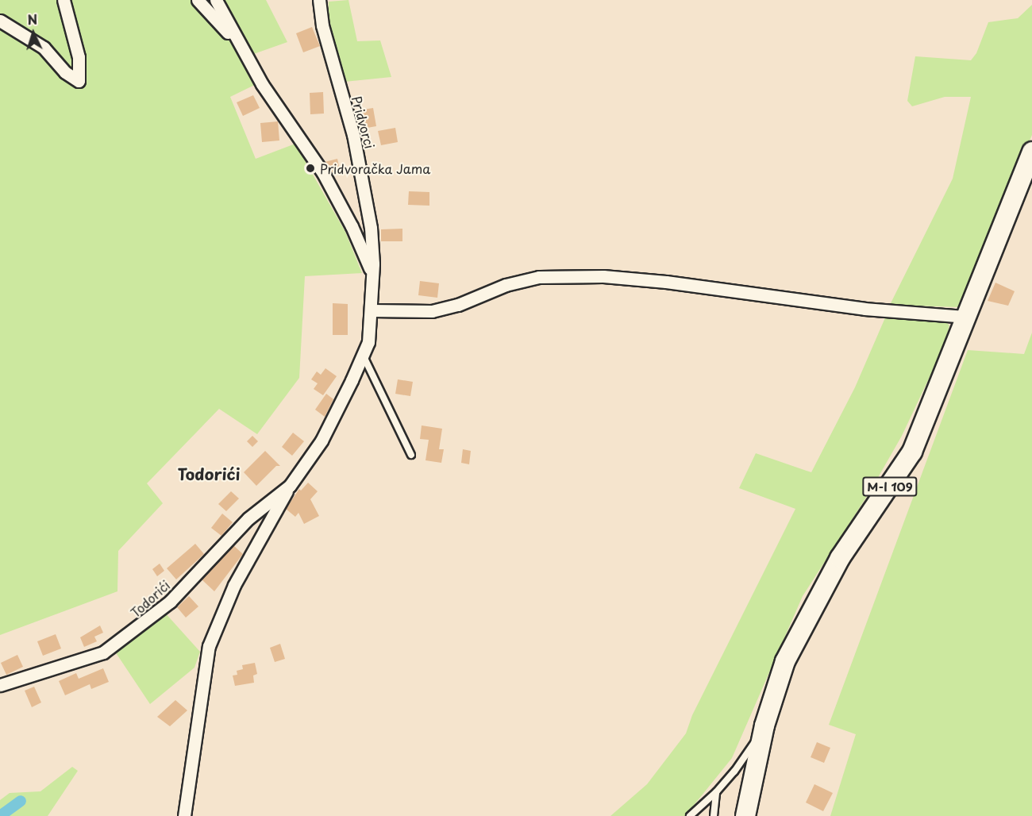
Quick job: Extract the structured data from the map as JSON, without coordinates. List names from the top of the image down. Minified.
{"streets":{"main road":["M-I 109"],"street":["Pridvorci","Todorići"]},"crossings":[["Pridvorci","Todorići"]],"districts":["Todorići"],"places":["Pridvoračka Jama"],"north":"top"}
